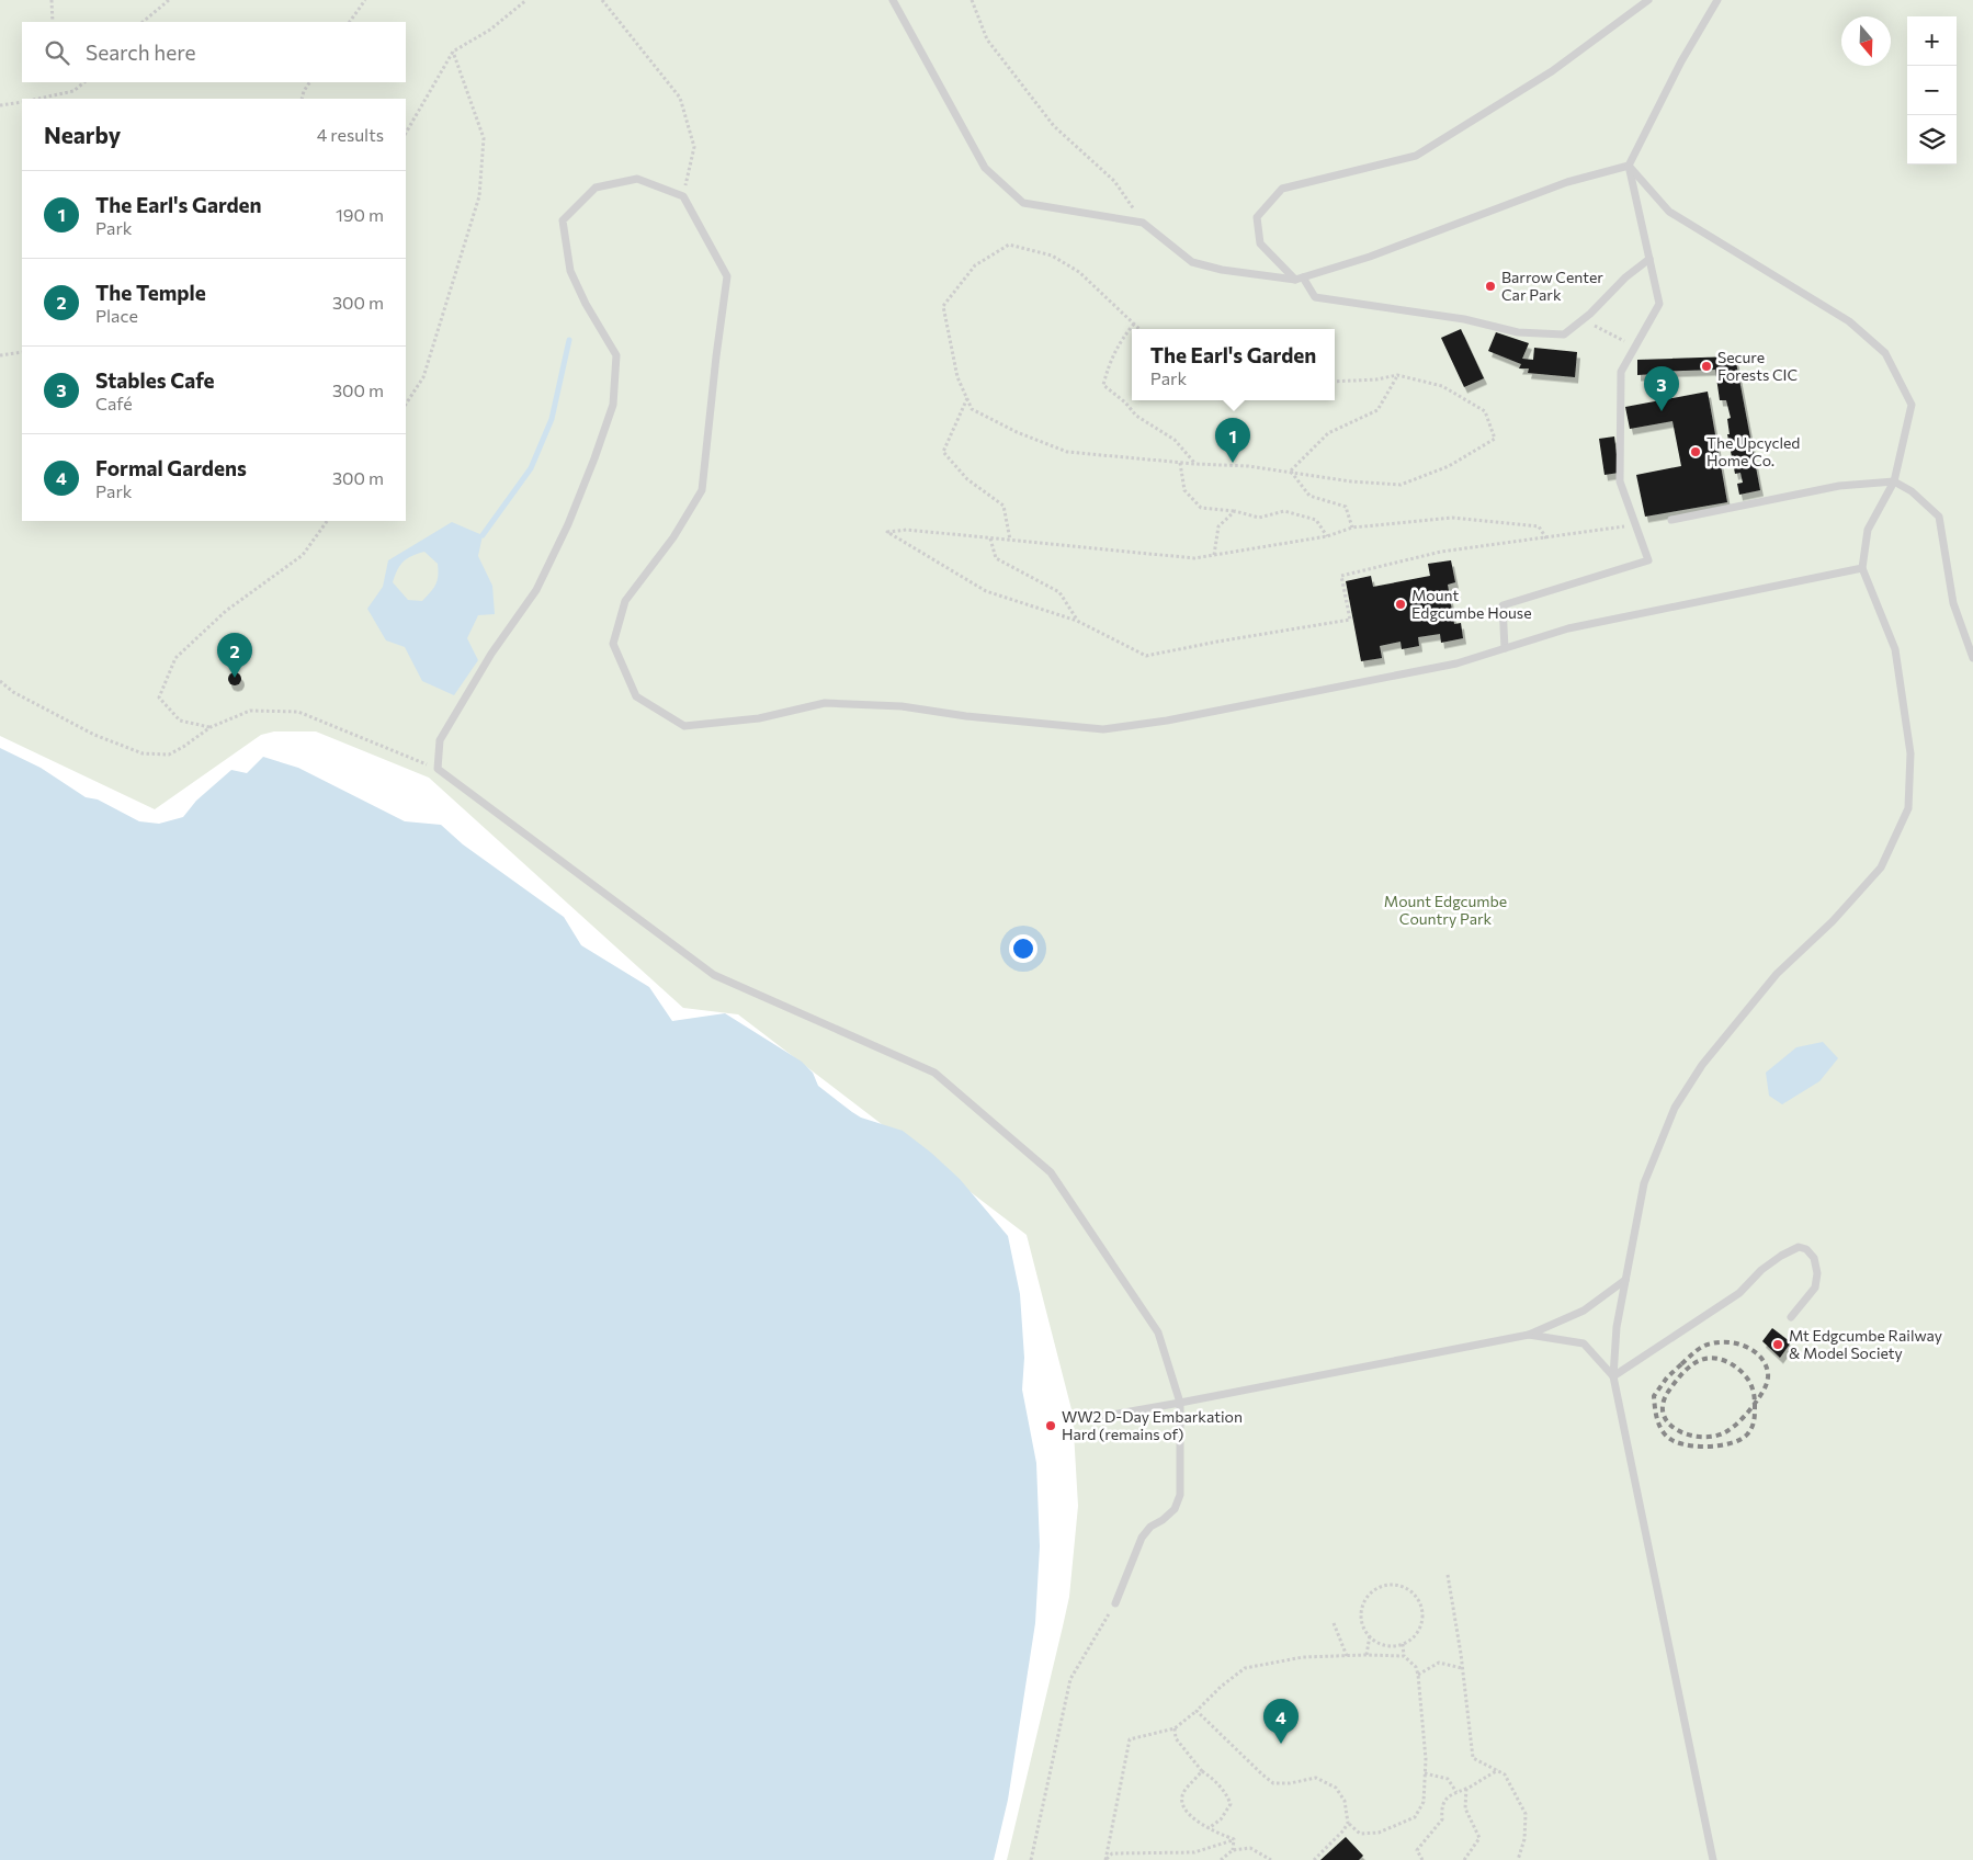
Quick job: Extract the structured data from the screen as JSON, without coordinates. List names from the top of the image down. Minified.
{"parks":["Mount Edgcumbe Country Park"],"places":["Barrow Center Car Park","Secure Forests CIC","The Upcycled Home Co.","Mount Edgcumbe House","Mt Edgcumbe Railway & Model Society","WW2 D-Day Embarkation Hard (remains of)"],"north":"bottom","page":{"map_buttons":["+","−"],"search":"Search here","heading":["Nearby","4 results"],"list":[{"mark":"1","name":"The Earl's Garden","note":"Park","value":"190 m"},{"mark":"2","name":"The Temple","note":"Place","value":"300 m"},{"mark":"3","name":"Stables Cafe","note":"Café","value":"300 m"},{"mark":"4","name":"Formal Gardens","note":"Park","value":"300 m"}],"popup":["The Earl's Garden","Park"],"pins":["3","1","2","4"]}}
